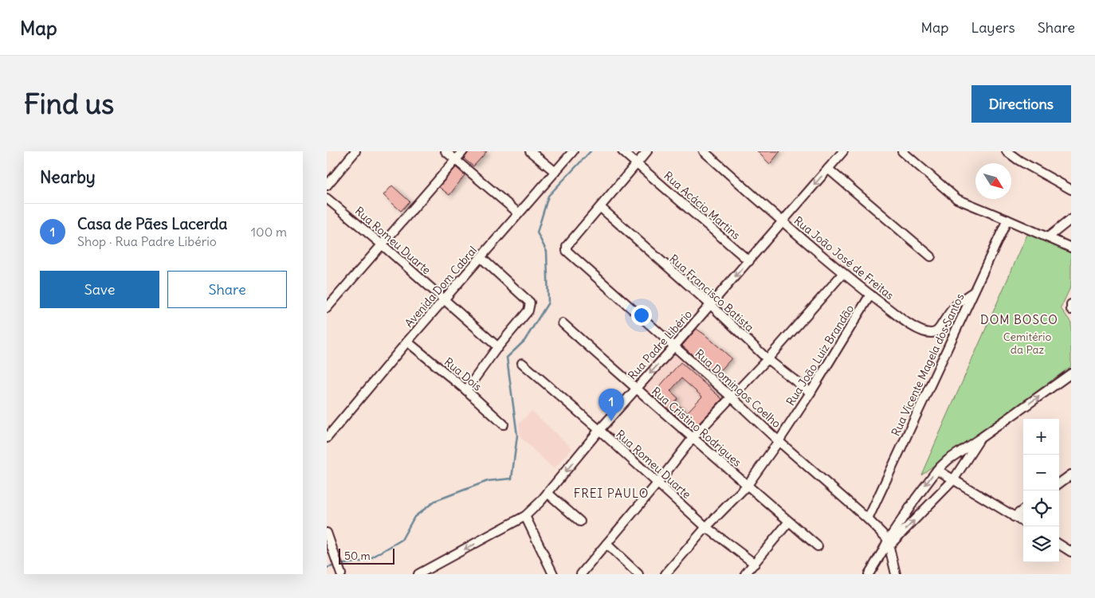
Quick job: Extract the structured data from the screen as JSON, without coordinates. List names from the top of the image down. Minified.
{"streets":{"street":["Rua Acácio Martins","Rua Romeu Duarte","Rua João José de Freitas","Avenida Dom Cabral","Rua Francisco Batista","Rua Padre Libério","Rua João Luiz Brandão","Rua Vicente Magela dos Santos","Rua Dois","Rua Domingos Coelho","Rua Cristino Rodrigues"]},"crossings":[["Rua Acácio Martins","Rua Padre Libério"],["Rua Romeu Duarte","Avenida Dom Cabral"],["Rua Romeu Duarte","Rua Padre Libério"],["Rua Romeu Duarte","Rua João Luiz Brandão"],["Rua João José de Freitas","Rua Padre Libério"],["Rua João José de Freitas","Rua João Luiz Brandão"],["Rua João José de Freitas","Rua Vicente Magela dos Santos"],["Avenida Dom Cabral","Rua Dois"],["Rua Francisco Batista","Rua Padre Libério"],["Rua Francisco Batista","Rua João Luiz Brandão"],["Rua Francisco Batista","Rua Domingos Coelho"],["Rua Padre Libério","Rua Domingos Coelho"],["Rua Padre Libério","Rua Cristino Rodrigues"],["Rua João Luiz Brandão","Rua Domingos Coelho"],["Rua João Luiz Brandão","Rua Cristino Rodrigues"],["Rua Vicente Magela dos Santos","Rua Domingos Coelho"]],"one_way":["Rua Padre Libério"],"districts":["DOM BOSCO","FREI PAULO"],"parks":["Cemitério da Paz"],"scale_bar":"50 m","north":"bottom right","page":{"header":"Map","nav":["Map","Layers","Share"],"buttons":["Directions",["Save","Share"]],"title":"Find us","heading":"Nearby","list":[{"mark":"1","name":"Casa de Pães Lacerda","note":"Shop · Rua Padre Libério","value":"100 m"}],"pins":"1","map_buttons":["+","−"],"scale":"50 m"}}
